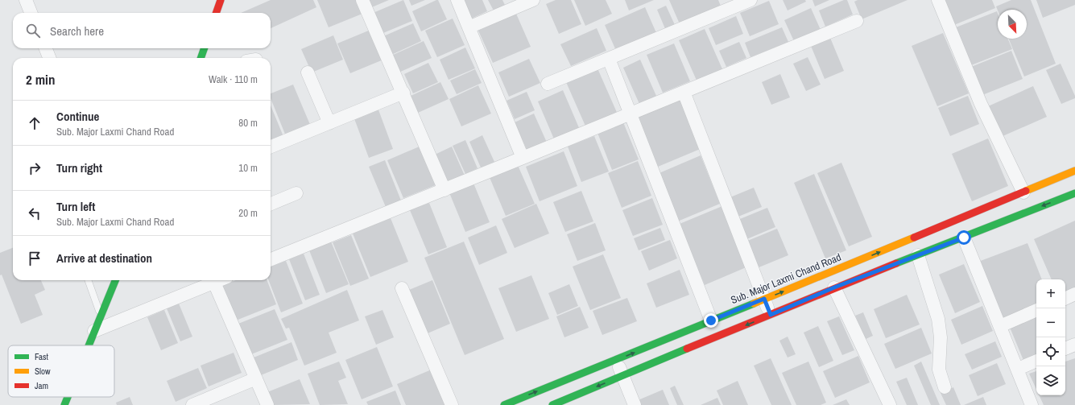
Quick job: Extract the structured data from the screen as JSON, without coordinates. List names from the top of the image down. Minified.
{"streets":{"main road":["Sub. Major Laxmi Chand Road"]},"legend":["Fast","Slow","Jam"],"north":"bottom right","page":{"search":"Search here","heading":["2 min","Walk · 110 m"],"list":[["Continue","Sub. Major Laxmi Chand Road","80 m"],["Turn right","10 m"],["Turn left","Sub. Major Laxmi Chand Road","20 m"],"Arrive at destination"],"map_buttons":["+","−"]}}
